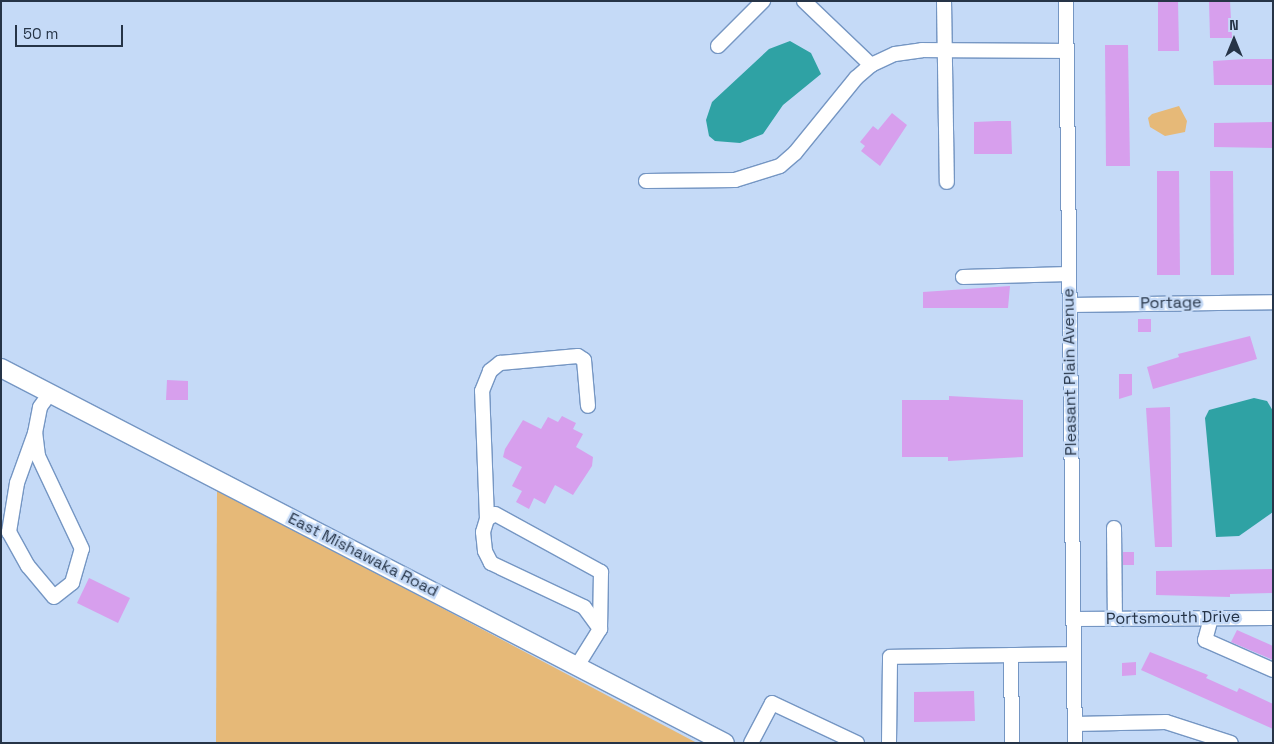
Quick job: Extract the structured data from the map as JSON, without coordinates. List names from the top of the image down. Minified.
{"streets":{"main road":["East Mishawaka Road"],"street":["Portage","Pleasant Plain Avenue","Portsmouth Drive"]},"crossings":[["Portage","Pleasant Plain Avenue"],["Pleasant Plain Avenue","Portsmouth Drive"]],"scale_bar":"50 m","north":"top"}
